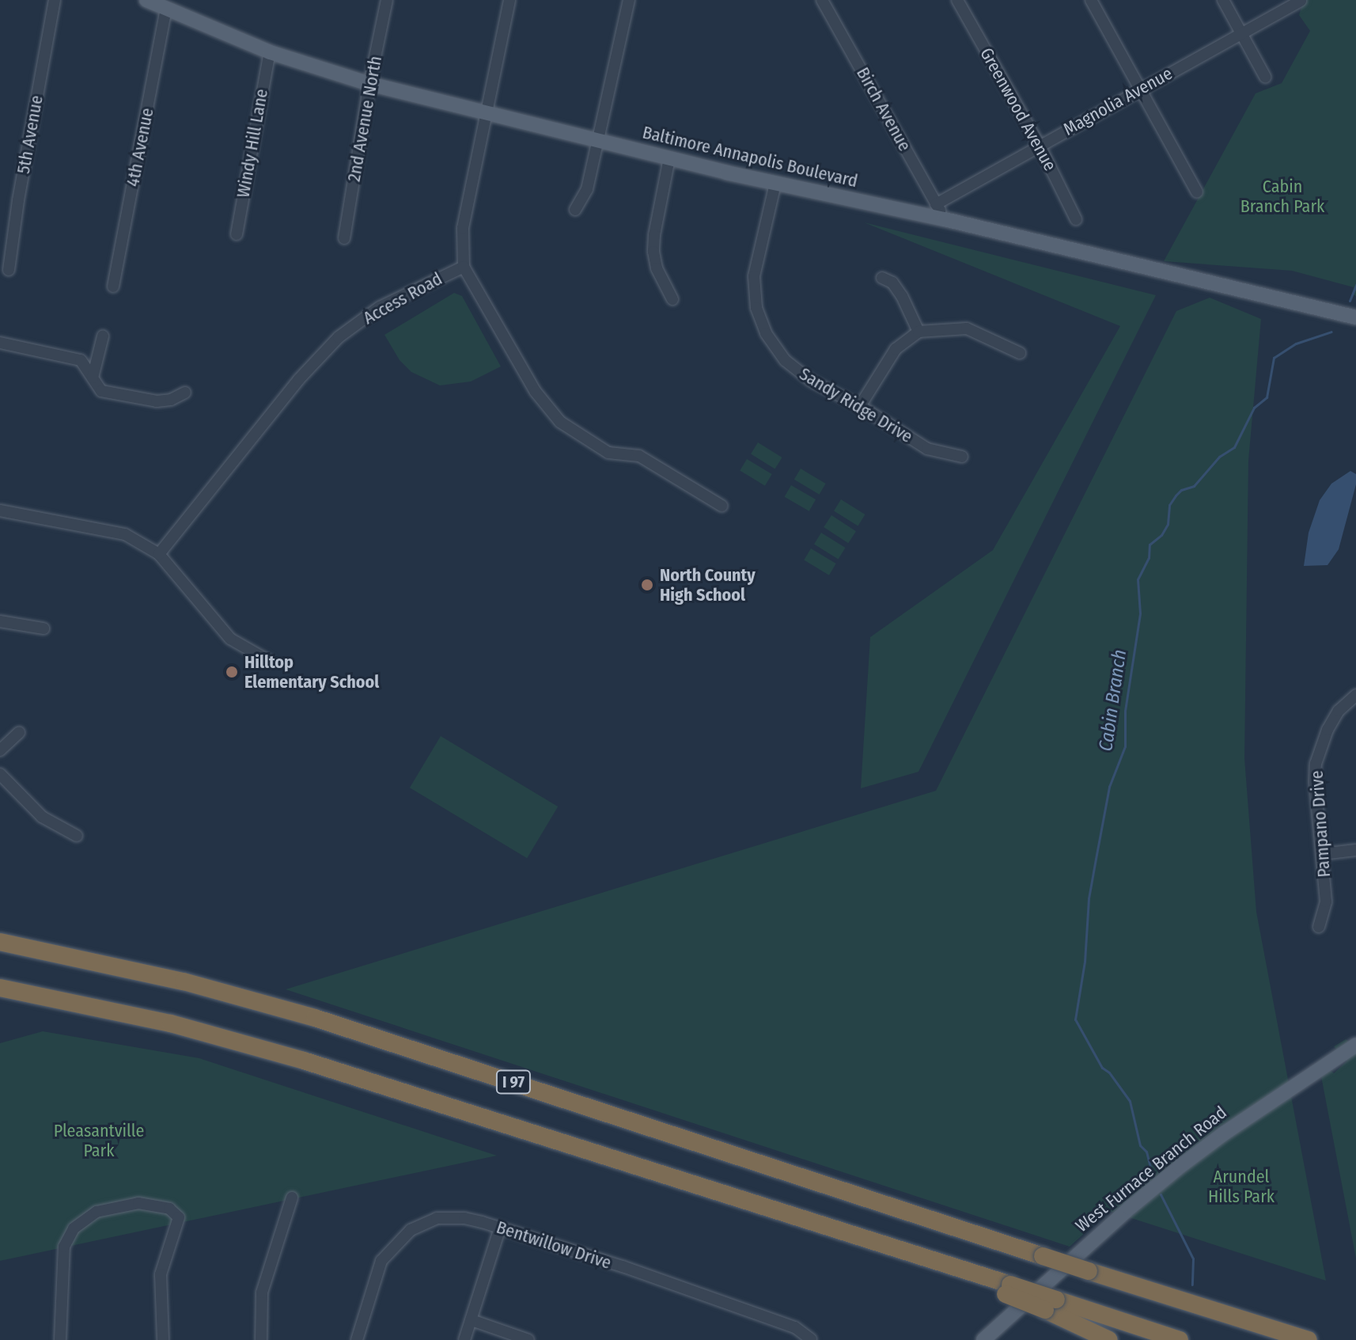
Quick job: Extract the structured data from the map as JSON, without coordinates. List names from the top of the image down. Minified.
{"streets":{"highway":["I 97"],"main road":["Baltimore Annapolis Boulevard","West Furnace Branch Road"],"street":["Magnolia Avenue","Birch Avenue","Greenwood Avenue","2nd Avenue North","5th Avenue","Windy Hill Lane","4th Avenue","Access Road","Sandy Ridge Drive","Pampano Drive","Bentwillow Drive"]},"crossings":[["Magnolia Avenue","Birch Avenue"],["Magnolia Avenue","Greenwood Avenue"],["Birch Avenue","Baltimore Annapolis Boulevard"],["2nd Avenue North","Baltimore Annapolis Boulevard"],["Windy Hill Lane","Baltimore Annapolis Boulevard"],["4th Avenue","Baltimore Annapolis Boulevard"],["Baltimore Annapolis Boulevard","Sandy Ridge Drive"]],"water":["Cabin Branch"],"parks":["Cabin Branch Park","Pleasantville Park","Arundel Hills Park"],"places":["North County High School","Hilltop Elementary School"]}
